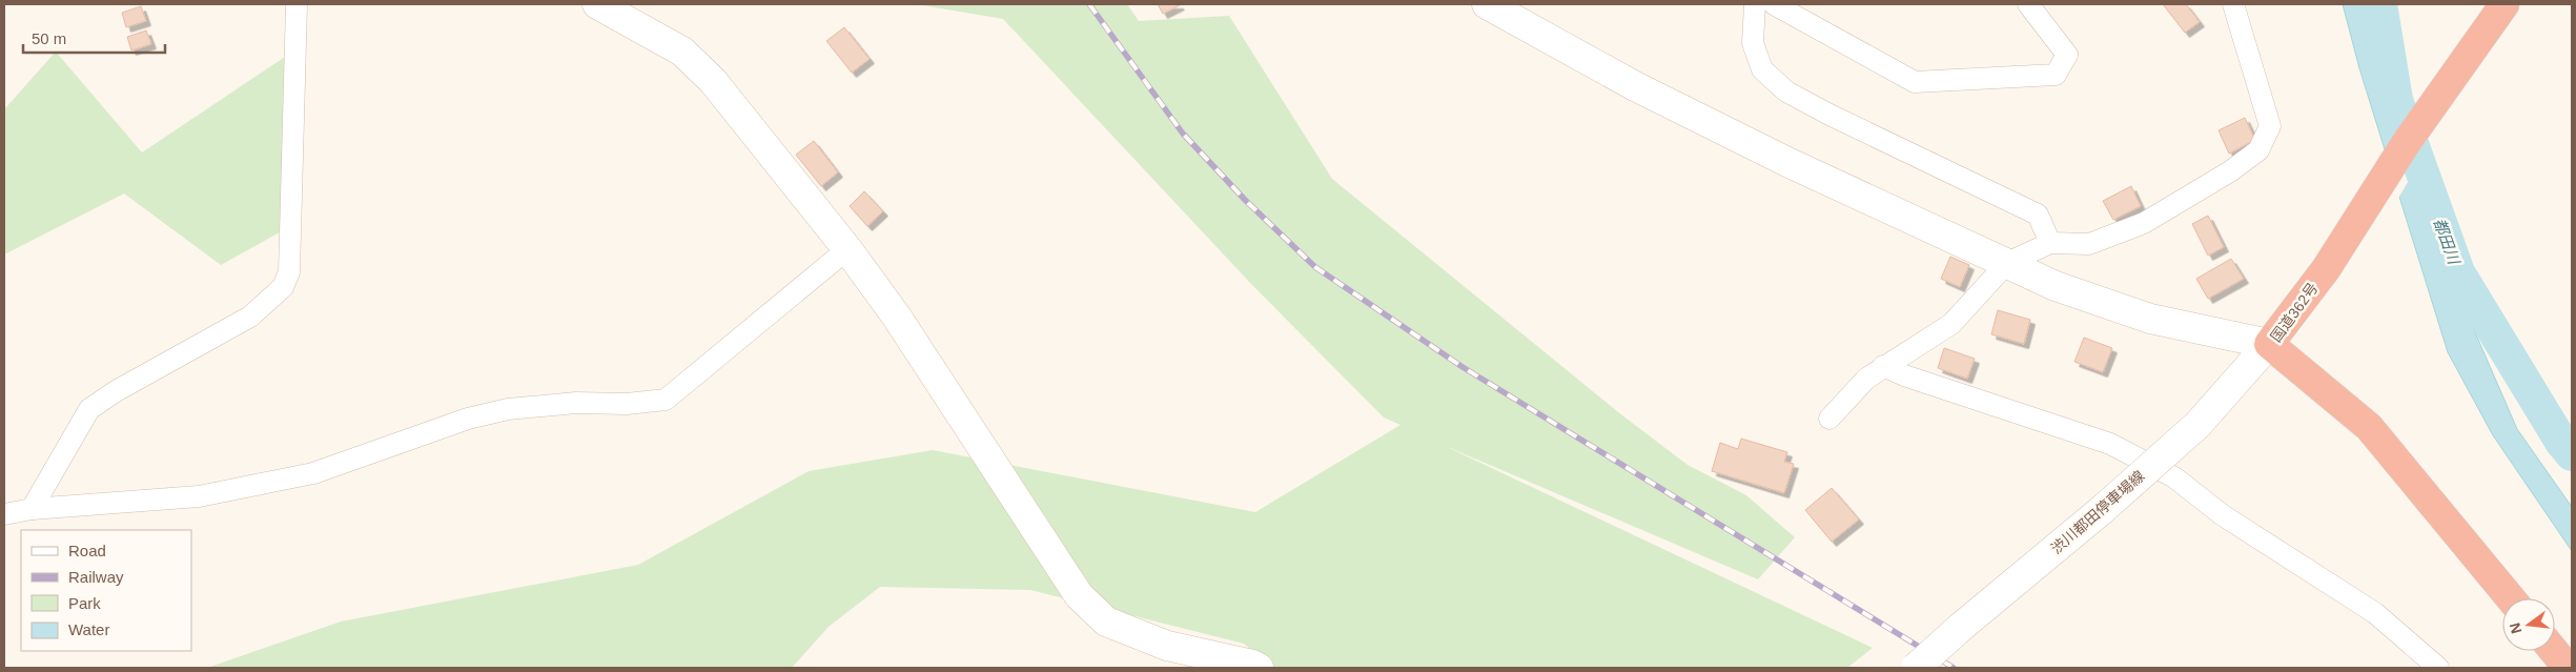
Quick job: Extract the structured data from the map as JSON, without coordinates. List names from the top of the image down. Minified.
{"streets":{"highway":["国道362号"],"street":["渋川都田停車場線"]},"crossings":[["国道362号","渋川都田停車場線"]],"water":["都田川"],"legend":["Road","Railway","Park","Water"],"scale_bar":"50 m","north":"left"}
